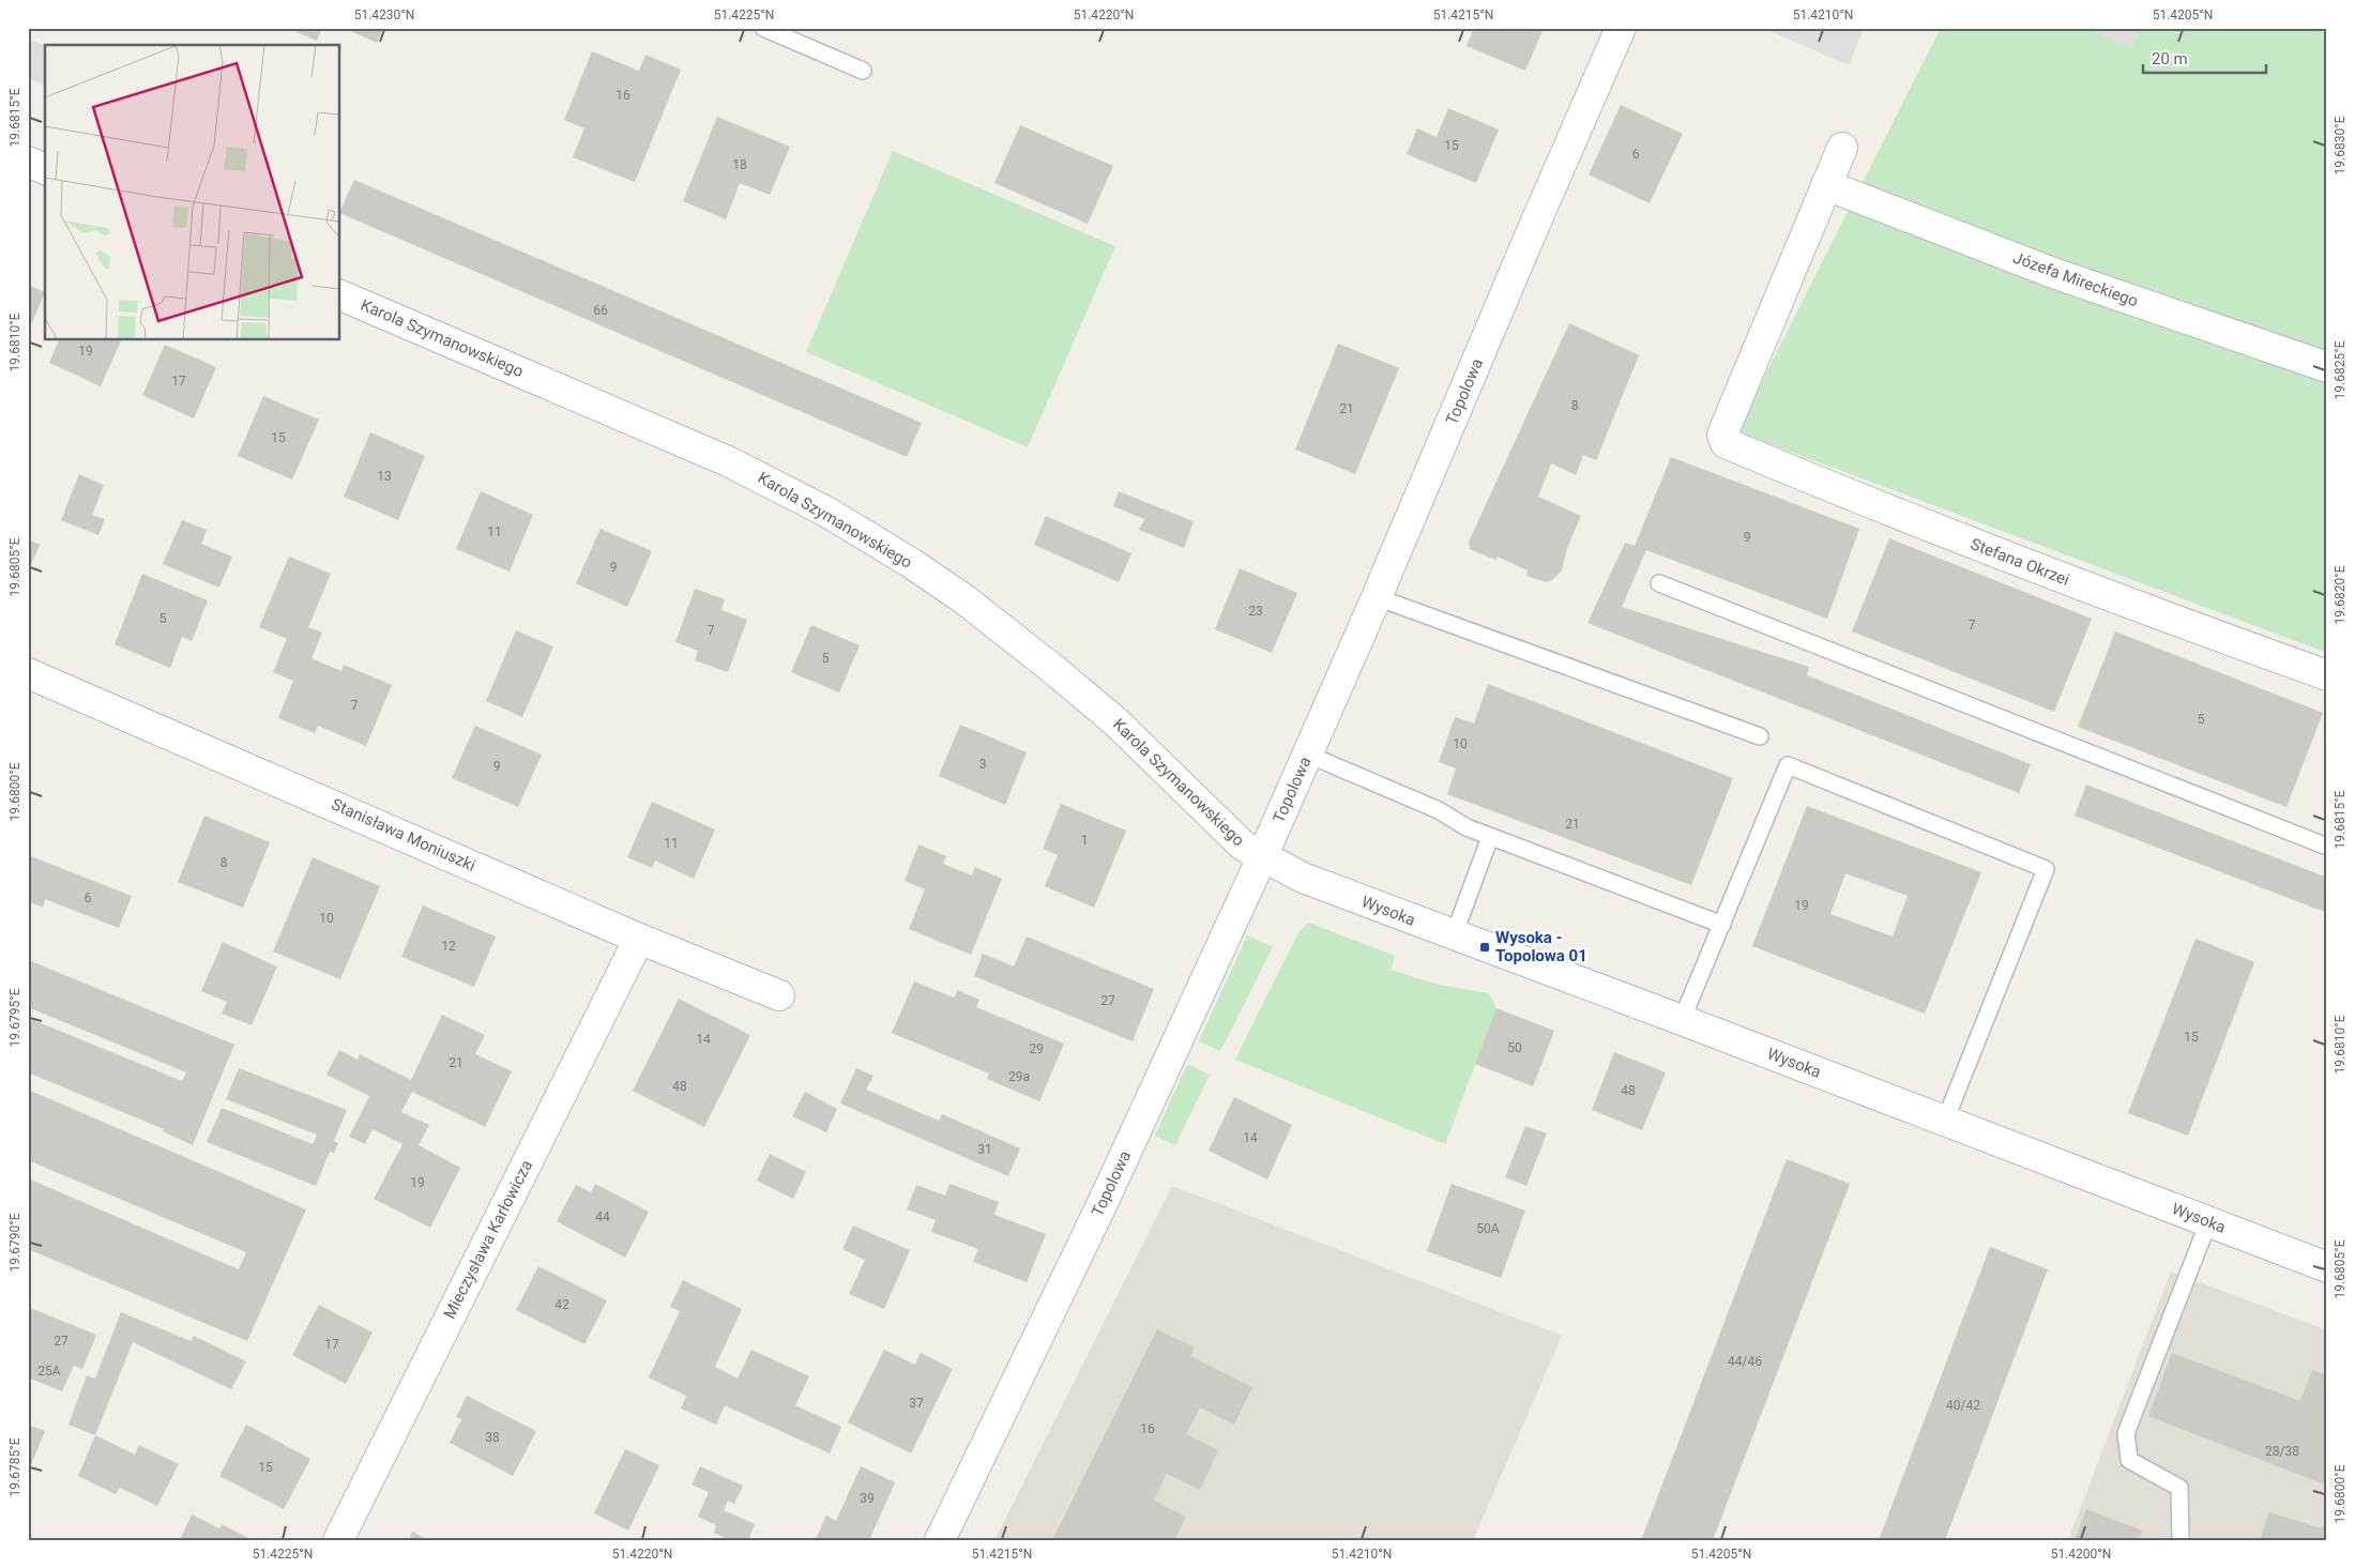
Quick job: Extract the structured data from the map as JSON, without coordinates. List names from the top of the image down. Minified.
{"streets":{"street":["Józefa Mireckiego","Karola Szymanowskiego","Topolowa","Stefana Okrzei","Stanisława Moniuszki","Wysoka","Mieczysława Karłowicza"]},"crossings":[["Józefa Mireckiego","Stefana Okrzei"],["Karola Szymanowskiego","Topolowa"],["Karola Szymanowskiego","Wysoka"],["Topolowa","Wysoka"],["Stanisława Moniuszki","Mieczysława Karłowicza"]],"places":{"transit":["Wysoka - Topolowa 01"]},"house_numbers":["16","15","6","18","66","19","17","8","21","15","13","11","9","9","23","5","7","7","5","7","5","10","3","9","21","1","11","8","6","19","10","12","27","15","14","50","29","21","29a","48","48","14","31","19","44","50A","42","27","17","44/46","25A","37","40/42","16","38","28/38","15","39"],"scale_bar":"20 m","coordinates":["51.4230°N","51.4225°N","51.4220°N","51.4215°N","51.4210°N","51.4205°N","19.6815°E","19.6830°E","19.6810°E","19.6825°E","19.6805°E","19.6820°E","19.6800°E","19.6795°E","19.6790°E","19.6785°E","51.4200°N"]}
